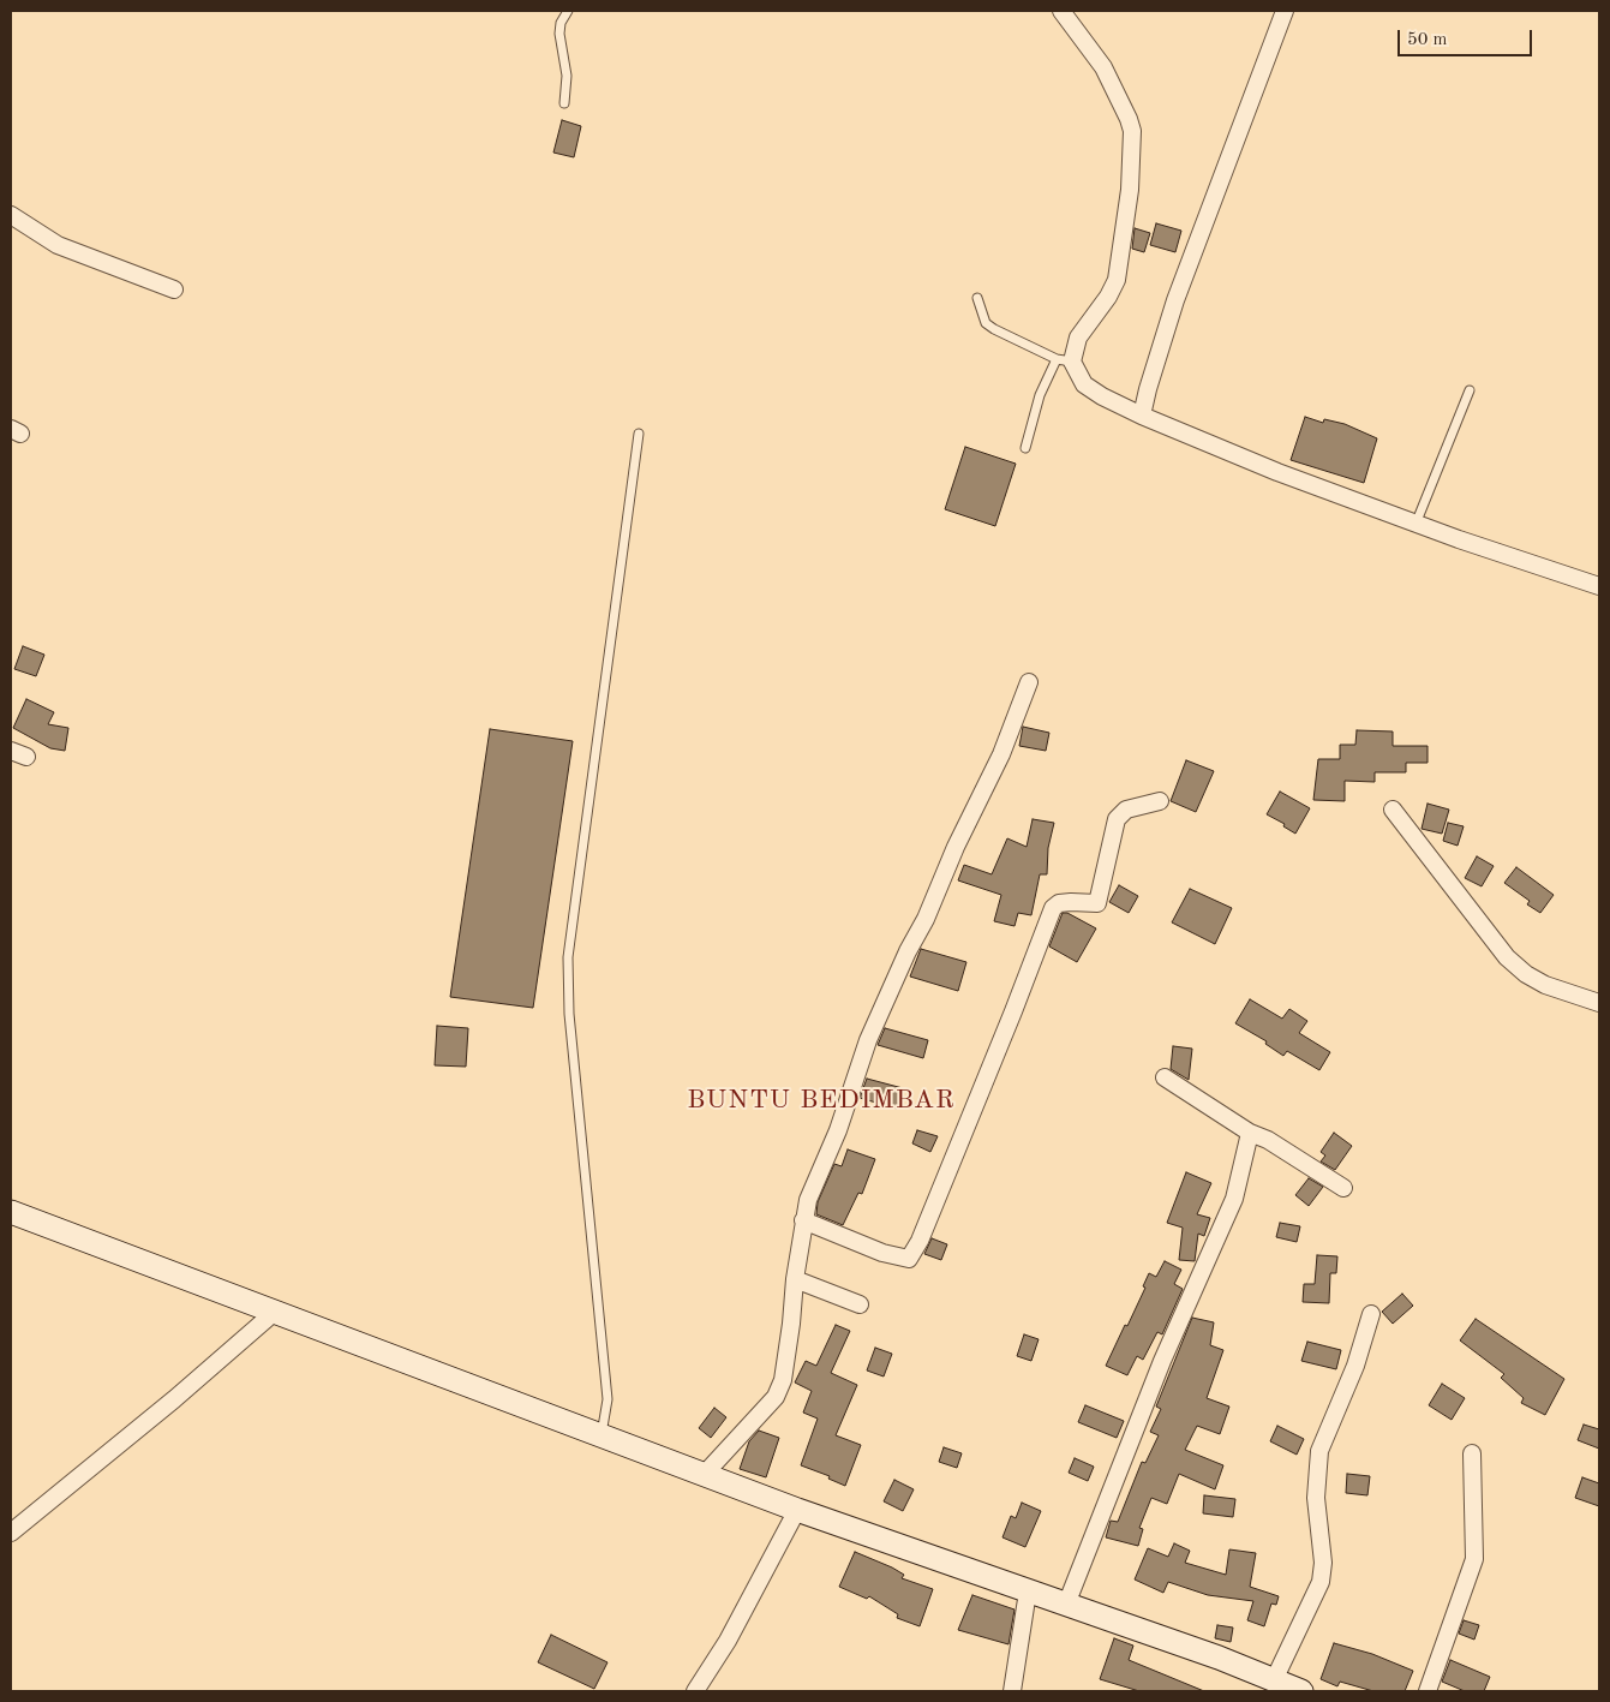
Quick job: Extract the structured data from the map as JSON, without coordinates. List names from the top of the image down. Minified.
{"districts":["BUNTU BEDIMBAR"],"scale_bar":"50 m"}
